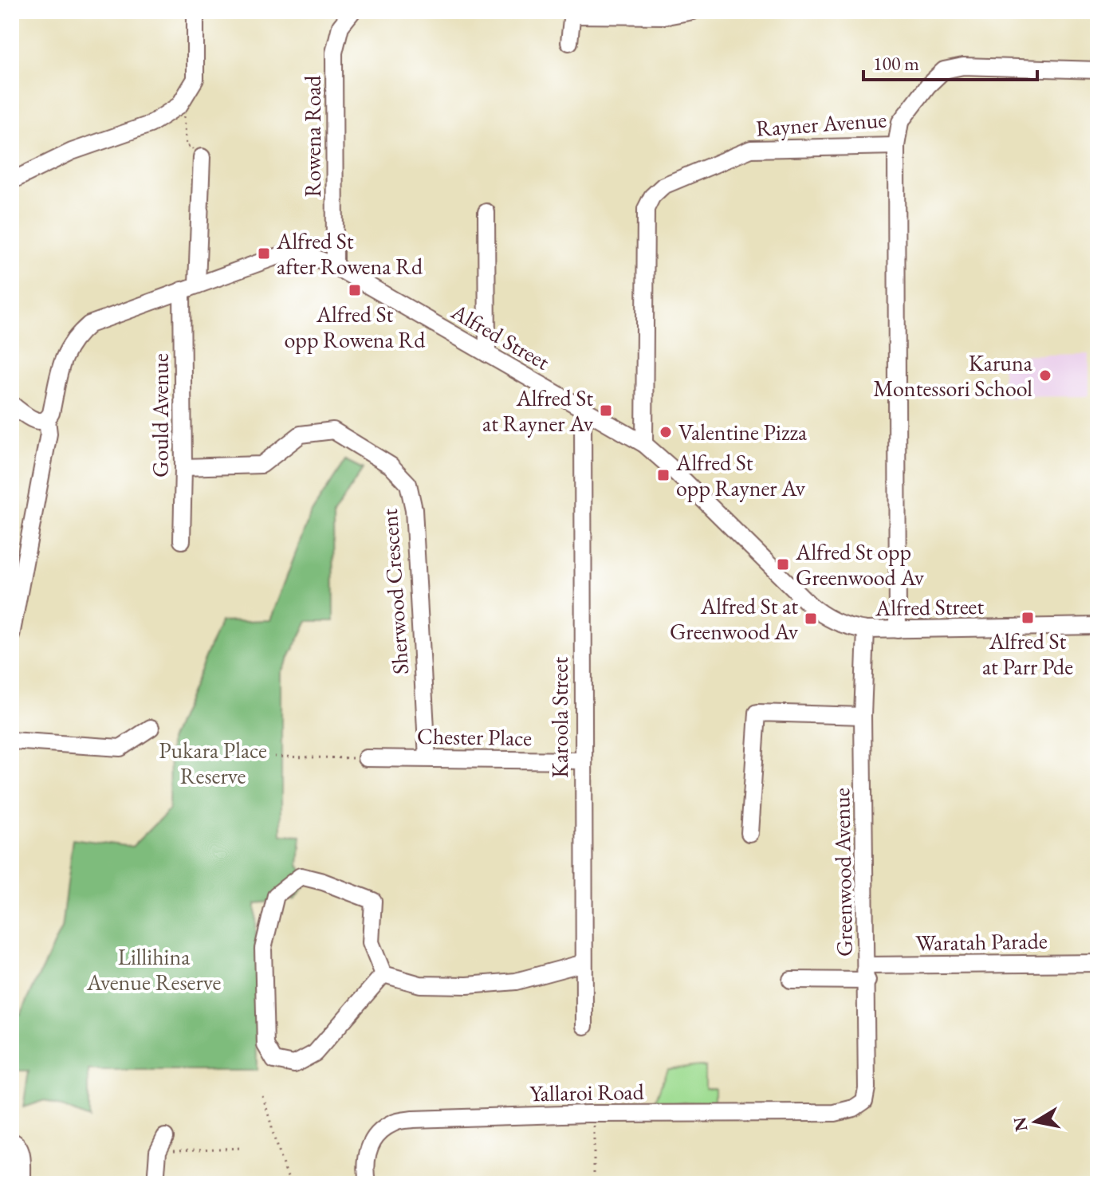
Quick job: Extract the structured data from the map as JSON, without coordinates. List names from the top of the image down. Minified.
{"streets":{"street":["Rayner Avenue","Rowena Road","Alfred Street","Gould Avenue","Sherwood Crescent","Karoola Street","Chester Place","Greenwood Avenue","Waratah Parade","Yallaroi Road"]},"crossings":[["Rayner Avenue","Alfred Street"],["Rowena Road","Alfred Street"],["Alfred Street","Gould Avenue"],["Alfred Street","Karoola Street"],["Alfred Street","Greenwood Avenue"],["Gould Avenue","Sherwood Crescent"],["Sherwood Crescent","Chester Place"],["Karoola Street","Chester Place"],["Greenwood Avenue","Waratah Parade"],["Greenwood Avenue","Yallaroi Road"]],"parks":["Pukara Place Reserve","Lillihina Avenue Reserve"],"places":{"transit":["Alfred St after Rowena Rd","Alfred St opp Rowena Rd","Alfred St at Rayner Av","Alfred St opp Rayner Av","Alfred St opp Greenwood Av","Alfred St at Parr Pde","Alfred St at Greenwood Av"],"other":["Karuna Montessori School","Valentine Pizza"]},"scale_bar":"100 m","north":"left"}
